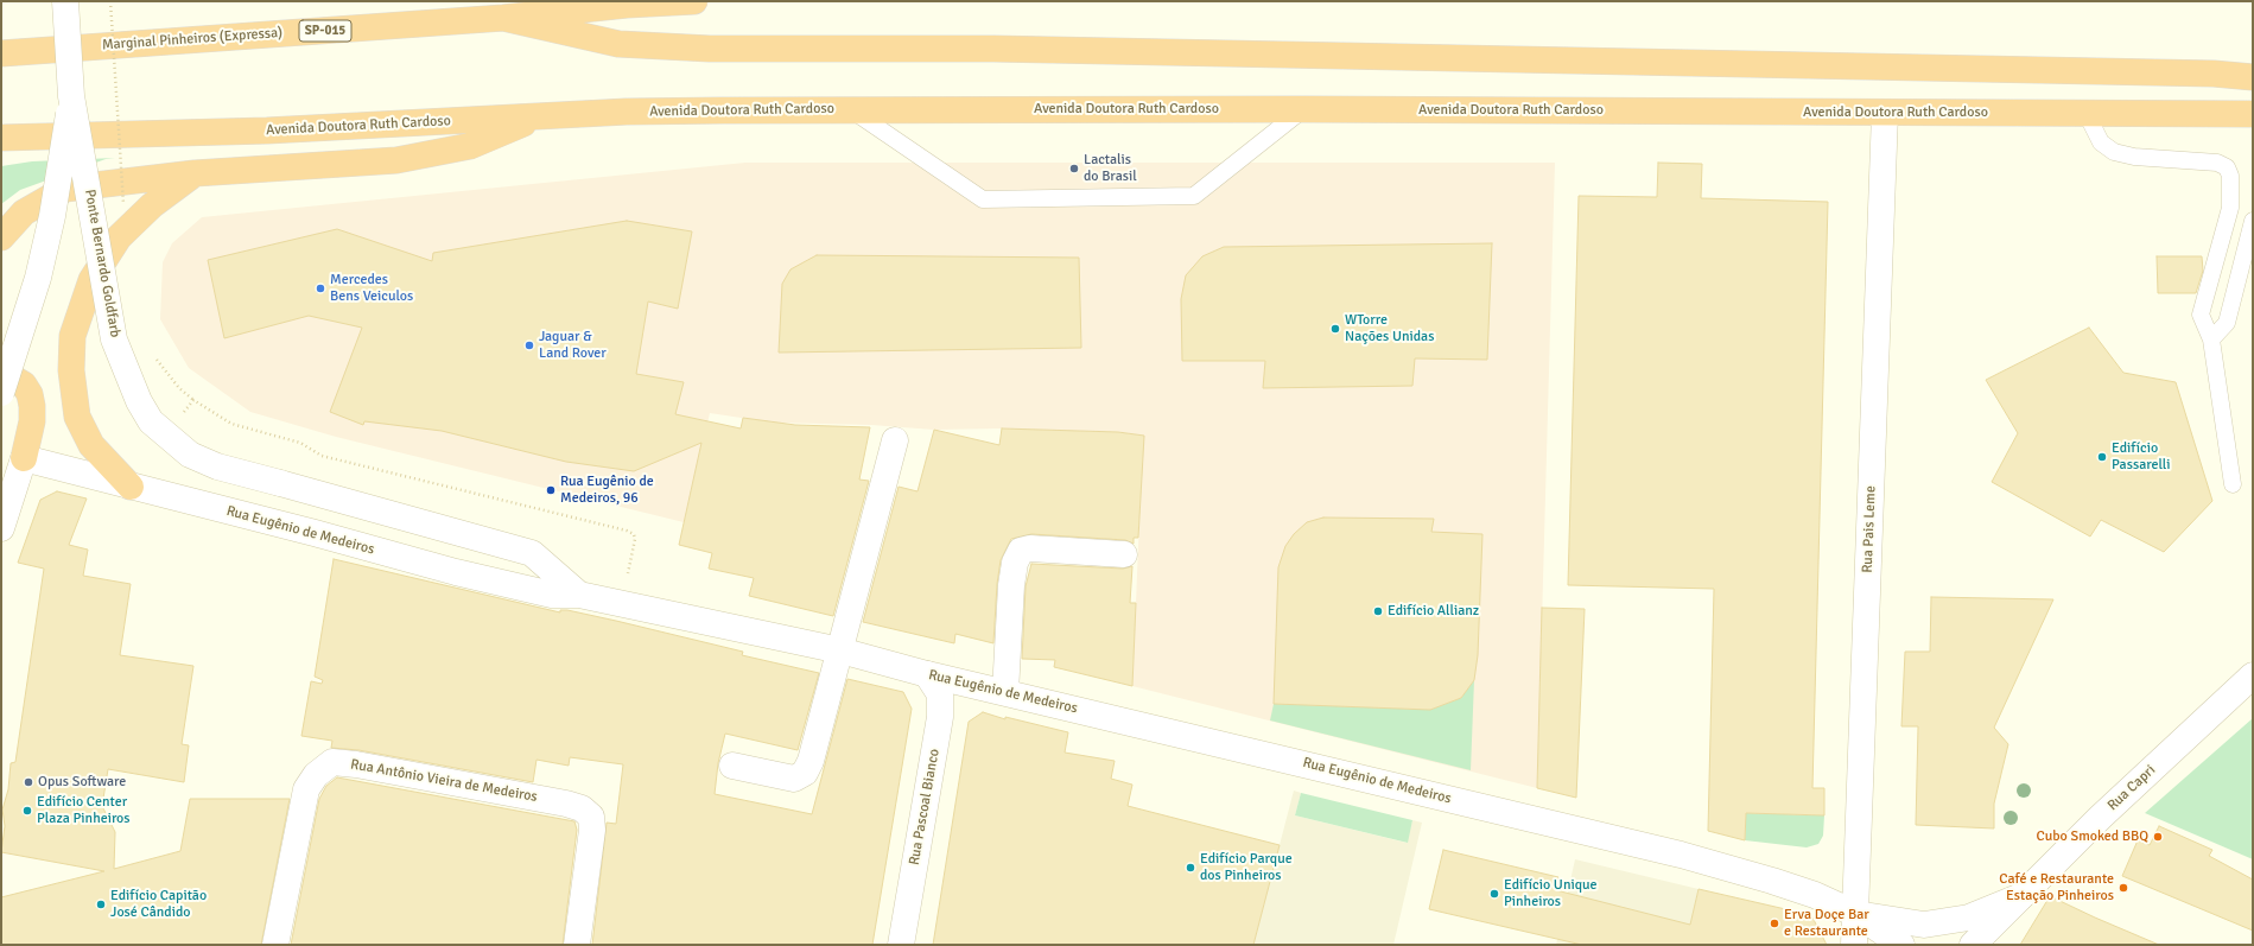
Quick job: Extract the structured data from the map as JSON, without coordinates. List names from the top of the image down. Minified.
{"streets":{"highway":["SP-015","Marginal Pinheiros (Expressa)","Avenida Doutora Ruth Cardoso"],"main road":["Ponte Bernardo Goldfarb","Rua Pais Leme","Rua Eugênio de Medeiros","Rua Antônio Vieira de Medeiros","Rua Capri","Rua Pascoal Bianco"]},"crossings":[["Avenida Doutora Ruth Cardoso","Rua Pais Leme"],["Ponte Bernardo Goldfarb","Rua Eugênio de Medeiros"],["Rua Pais Leme","Rua Eugênio de Medeiros"],["Rua Eugênio de Medeiros","Rua Pascoal Bianco"]],"places":["Lactalis do Brasil","Mercedes Bens Veiculos","WTorre Nações Unidas","Jaguar & Land Rover","Edifício Passarelli","Rua Eugênio de Medeiros, 96","Edifício Allianz","Opus Software","Edifício Center Plaza Pinheiros","Cubo Smoked BBQ","Edifício Parque dos Pinheiros","Café e Restaurante Estação Pinheiros","Edifício Unique Pinheiros","Edifício Capitão José Cândido","Erva Doçe Bar e Restaurante"]}
